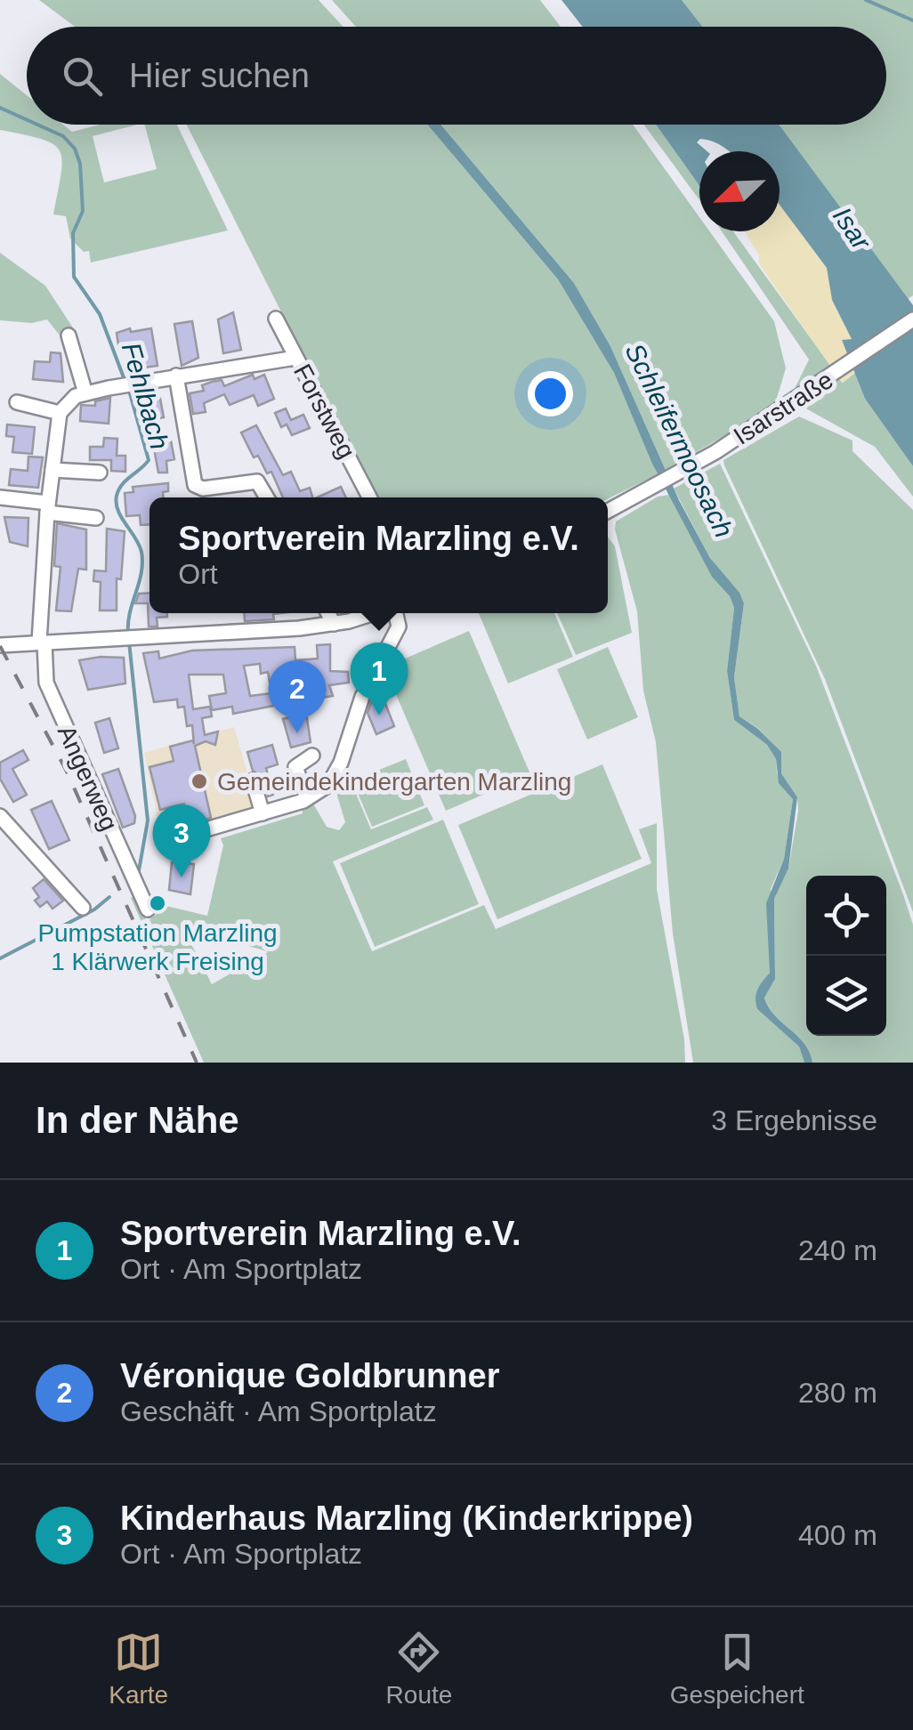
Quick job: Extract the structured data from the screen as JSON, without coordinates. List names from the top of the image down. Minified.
{"streets":{"street":["Isarstraße","Forstweg","Angerweg"]},"water":["Isar","Fehlbach","Schleifermoosach"],"places":["Gemeindekindergarten Marzling","Pumpstation Marzling 1 Klärwerk Freising"],"north":"bottom left","page":{"search":"Hier suchen","popup":["Sportverein Marzling e.V.","Ort"],"pins":["1","2","3"],"heading":["In der Nähe","3 Ergebnisse"],"list":[{"mark":"1","name":"Sportverein Marzling e.V.","note":"Ort · Am Sportplatz","value":"240 m"},{"mark":"2","name":"Véronique Goldbrunner","note":"Geschäft · Am Sportplatz","value":"280 m"},{"mark":"3","name":"Kinderhaus Marzling (Kinderkrippe)","note":"Ort · Am Sportplatz","value":"400 m"}],"nav":["Karte","Route","Gespeichert"]}}
